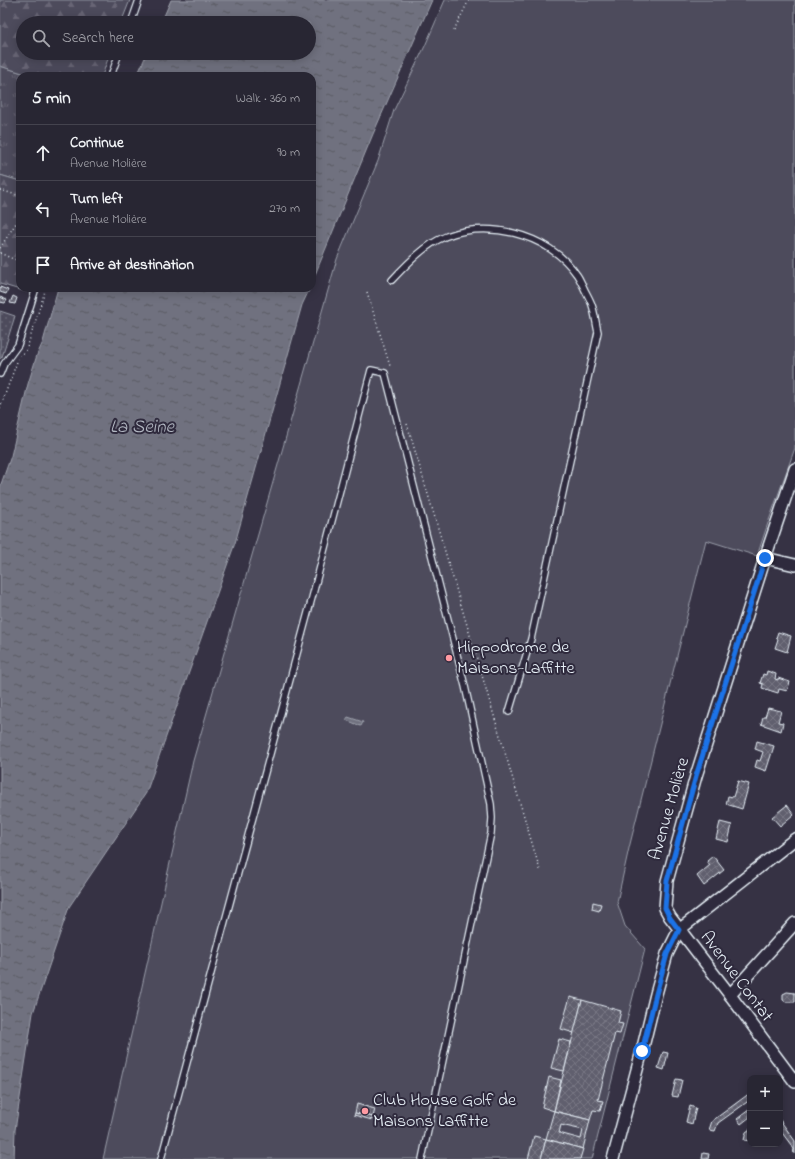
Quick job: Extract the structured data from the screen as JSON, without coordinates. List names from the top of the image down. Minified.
{"streets":{"street":["Avenue Molière","Avenue Contat"]},"crossings":[["Avenue Molière","Avenue Contat"]],"water":["La Seine"],"places":["Hippodrome de Maisons-Laffitte","Club House Golf de Maisons Laffitte"],"page":{"search":"Search here","heading":["5 min","Walk · 360 m"],"list":[["Continue","Avenue Molière","90 m"],["Turn left","Avenue Molière","270 m"],"Arrive at destination"],"map_buttons":["+","−"]}}
